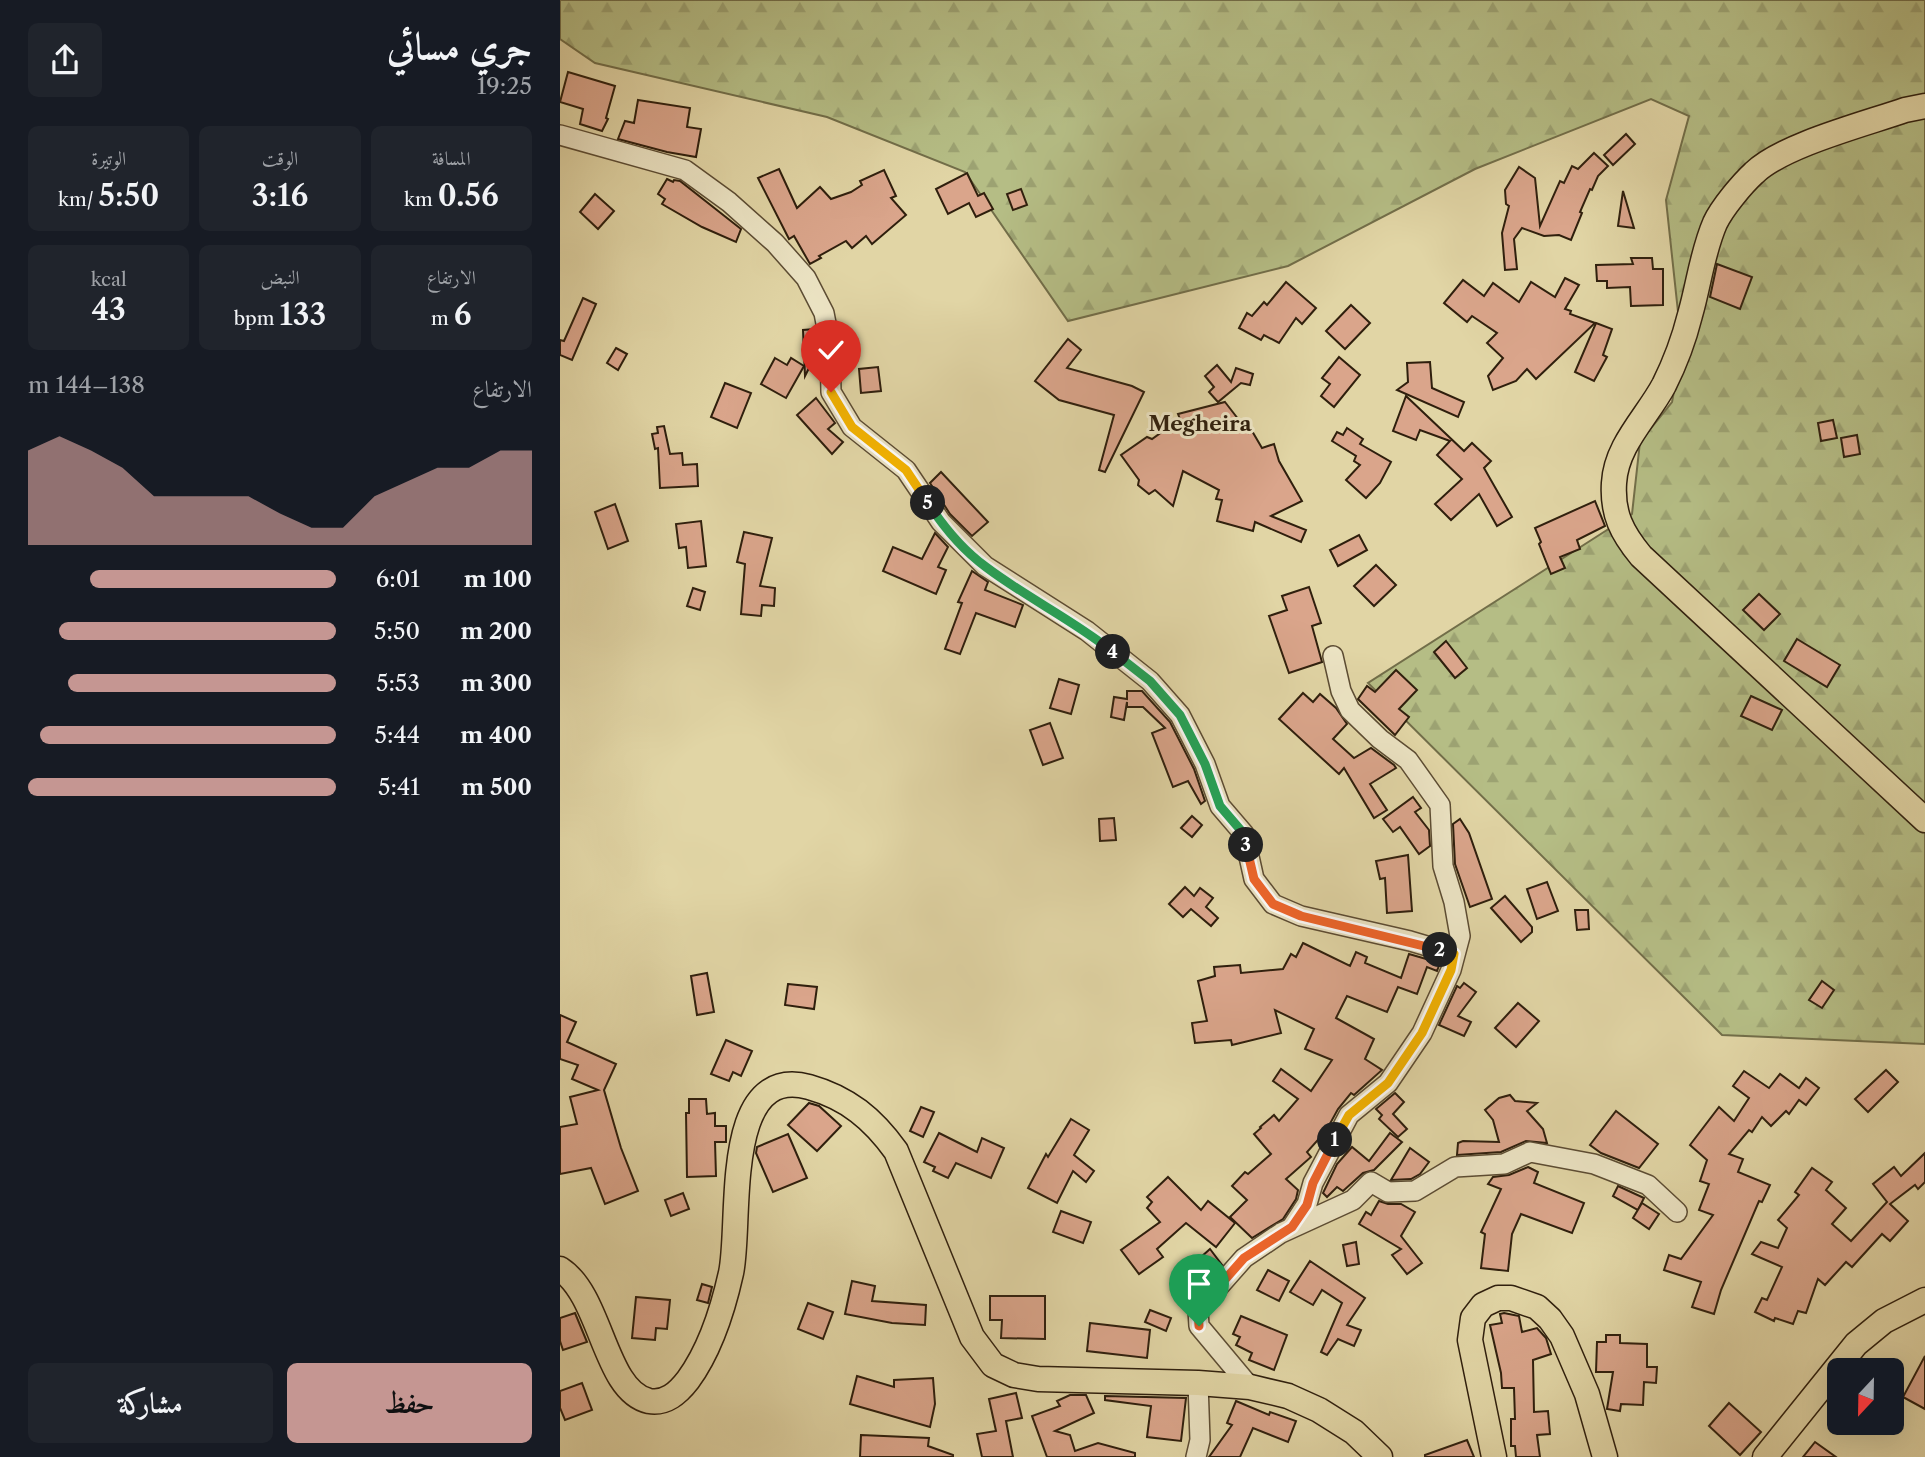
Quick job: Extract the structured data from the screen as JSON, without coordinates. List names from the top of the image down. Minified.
{"districts":["Megheira"],"north":"bottom","page":{"heading":["جري مسائي","19:25"],"stats":[["المسافة","0.56 km"],["الوقت","3:16"],["الوتيرة","5:50 /km"],["الارتفاع","6 m"],["النبض","133 bpm"],["kcal","43"]],"chart":["الارتفاع","138–144 m"],"pins":["5","4","3","2","1"],"list":[{"name":"100 m","note":"6:01"},{"name":"200 m","note":"5:50"},{"name":"300 m","note":"5:53"},{"name":"400 m","note":"5:44"},{"name":"500 m","note":"5:41"}],"buttons":["حفظ","مشاركة"]}}
